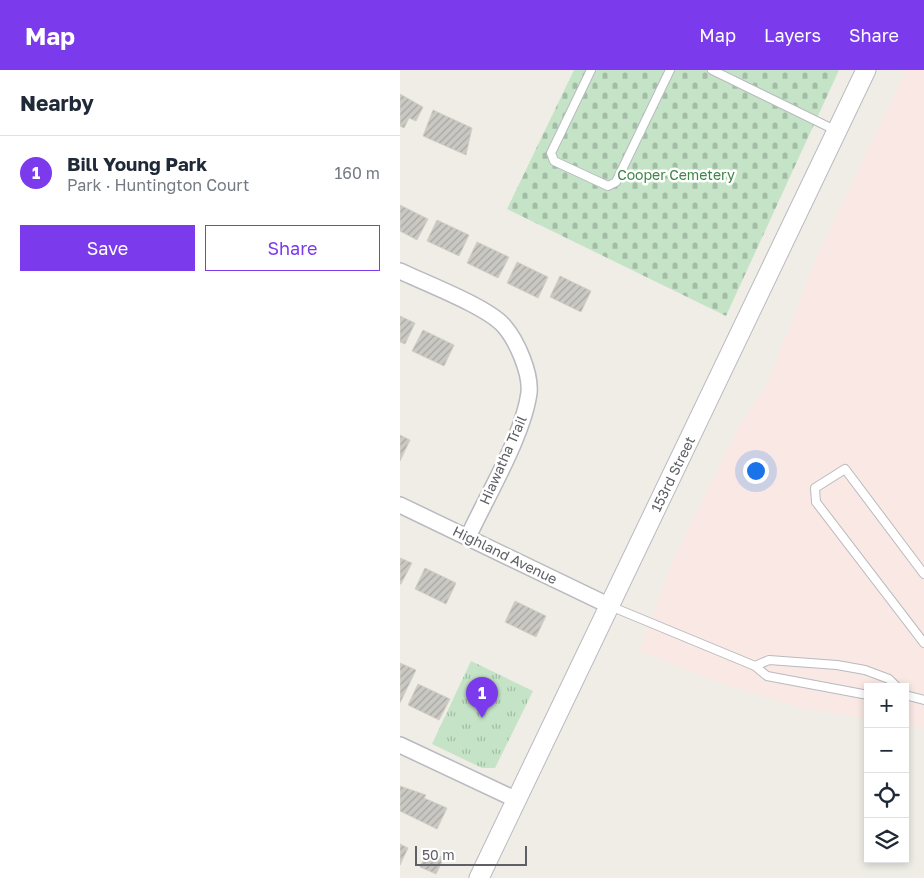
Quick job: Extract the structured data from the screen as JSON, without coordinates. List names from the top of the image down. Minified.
{"streets":{"street":["Hiawatha Trail","153rd Street","Highland Avenue"]},"crossings":[["Hiawatha Trail","Highland Avenue"],["153rd Street","Highland Avenue"]],"parks":["Cooper Cemetery"],"scale_bar":"50 m","page":{"header":"Map","nav":["Map","Layers","Share"],"heading":"Nearby","list":[{"mark":"1","name":"Bill Young Park","note":"Park · Huntington Court","value":"160 m"}],"buttons":["Save","Share"],"pins":"1","map_buttons":["+","−"],"scale":"50 m"}}
